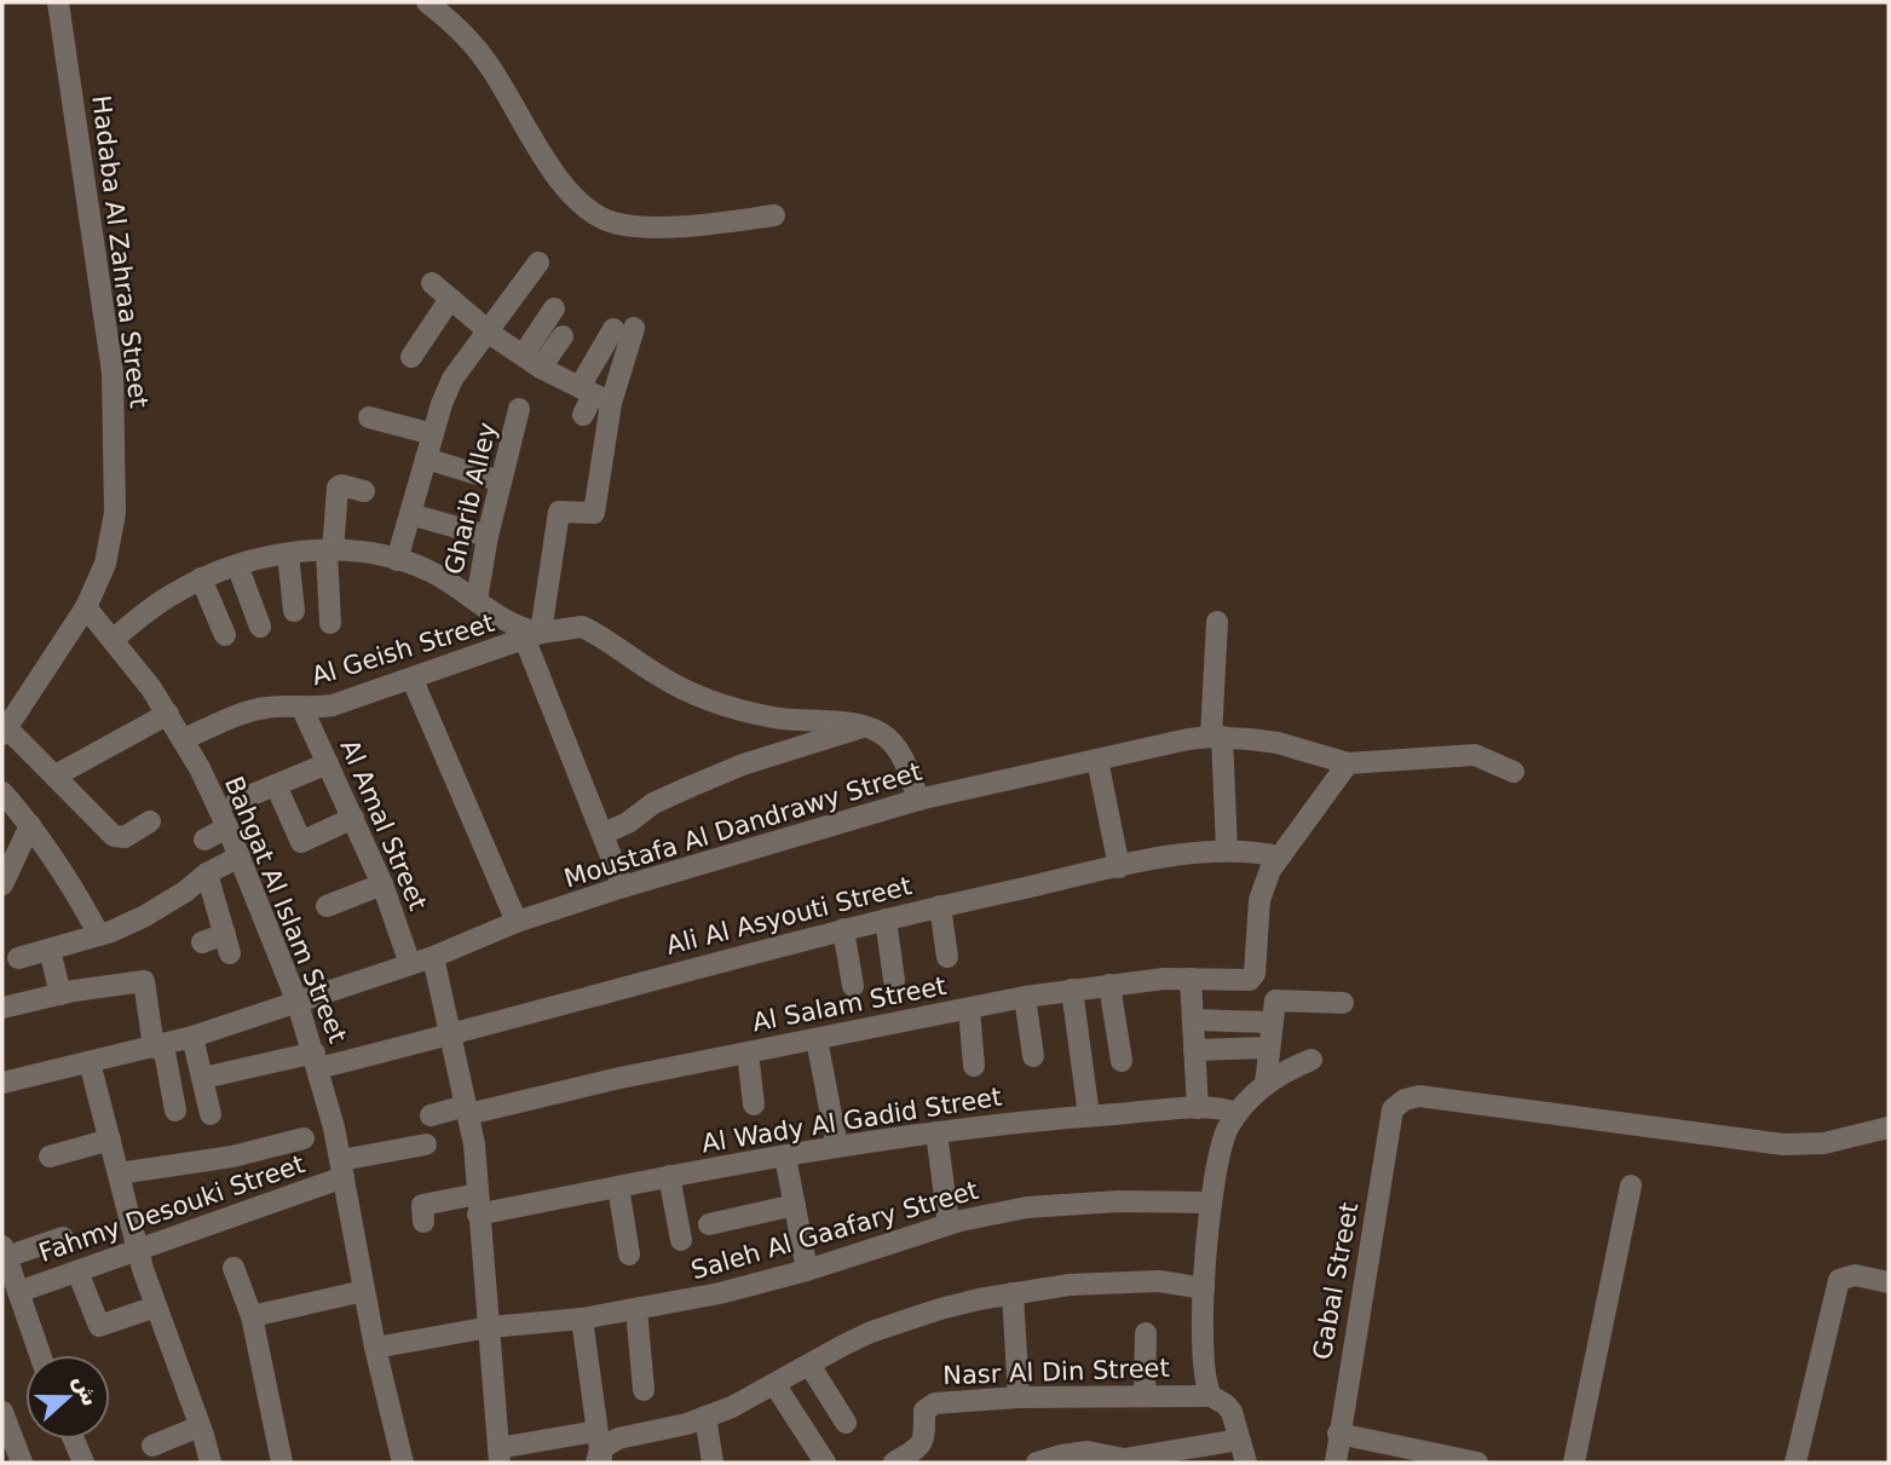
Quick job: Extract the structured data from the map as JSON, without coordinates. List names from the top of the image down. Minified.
{"streets":{"street":["Hadaba Al Zahraa Street","Gharib Alley","Al Geish Street","Al Amal Street","Moustafa Al Dandrawy Street","Bahgat Al Islam Street","Ali Al Asyouti Street","Al Salam Street","Al Wady Al Gadid Street","Fahmy Desouki Street","Saleh Al Gaafary Street","Gabal Street","Nasr Al Din Street"]},"crossings":[["Hadaba Al Zahraa Street","Bahgat Al Islam Street"],["Al Geish Street","Al Amal Street"],["Al Geish Street","Bahgat Al Islam Street"],["Al Amal Street","Moustafa Al Dandrawy Street"],["Moustafa Al Dandrawy Street","Bahgat Al Islam Street"],["Bahgat Al Islam Street","Ali Al Asyouti Street"],["Bahgat Al Islam Street","Fahmy Desouki Street"],["Bahgat Al Islam Street","Saleh Al Gaafary Street"],["Ali Al Asyouti Street","Al Salam Street"]],"north":"right"}
